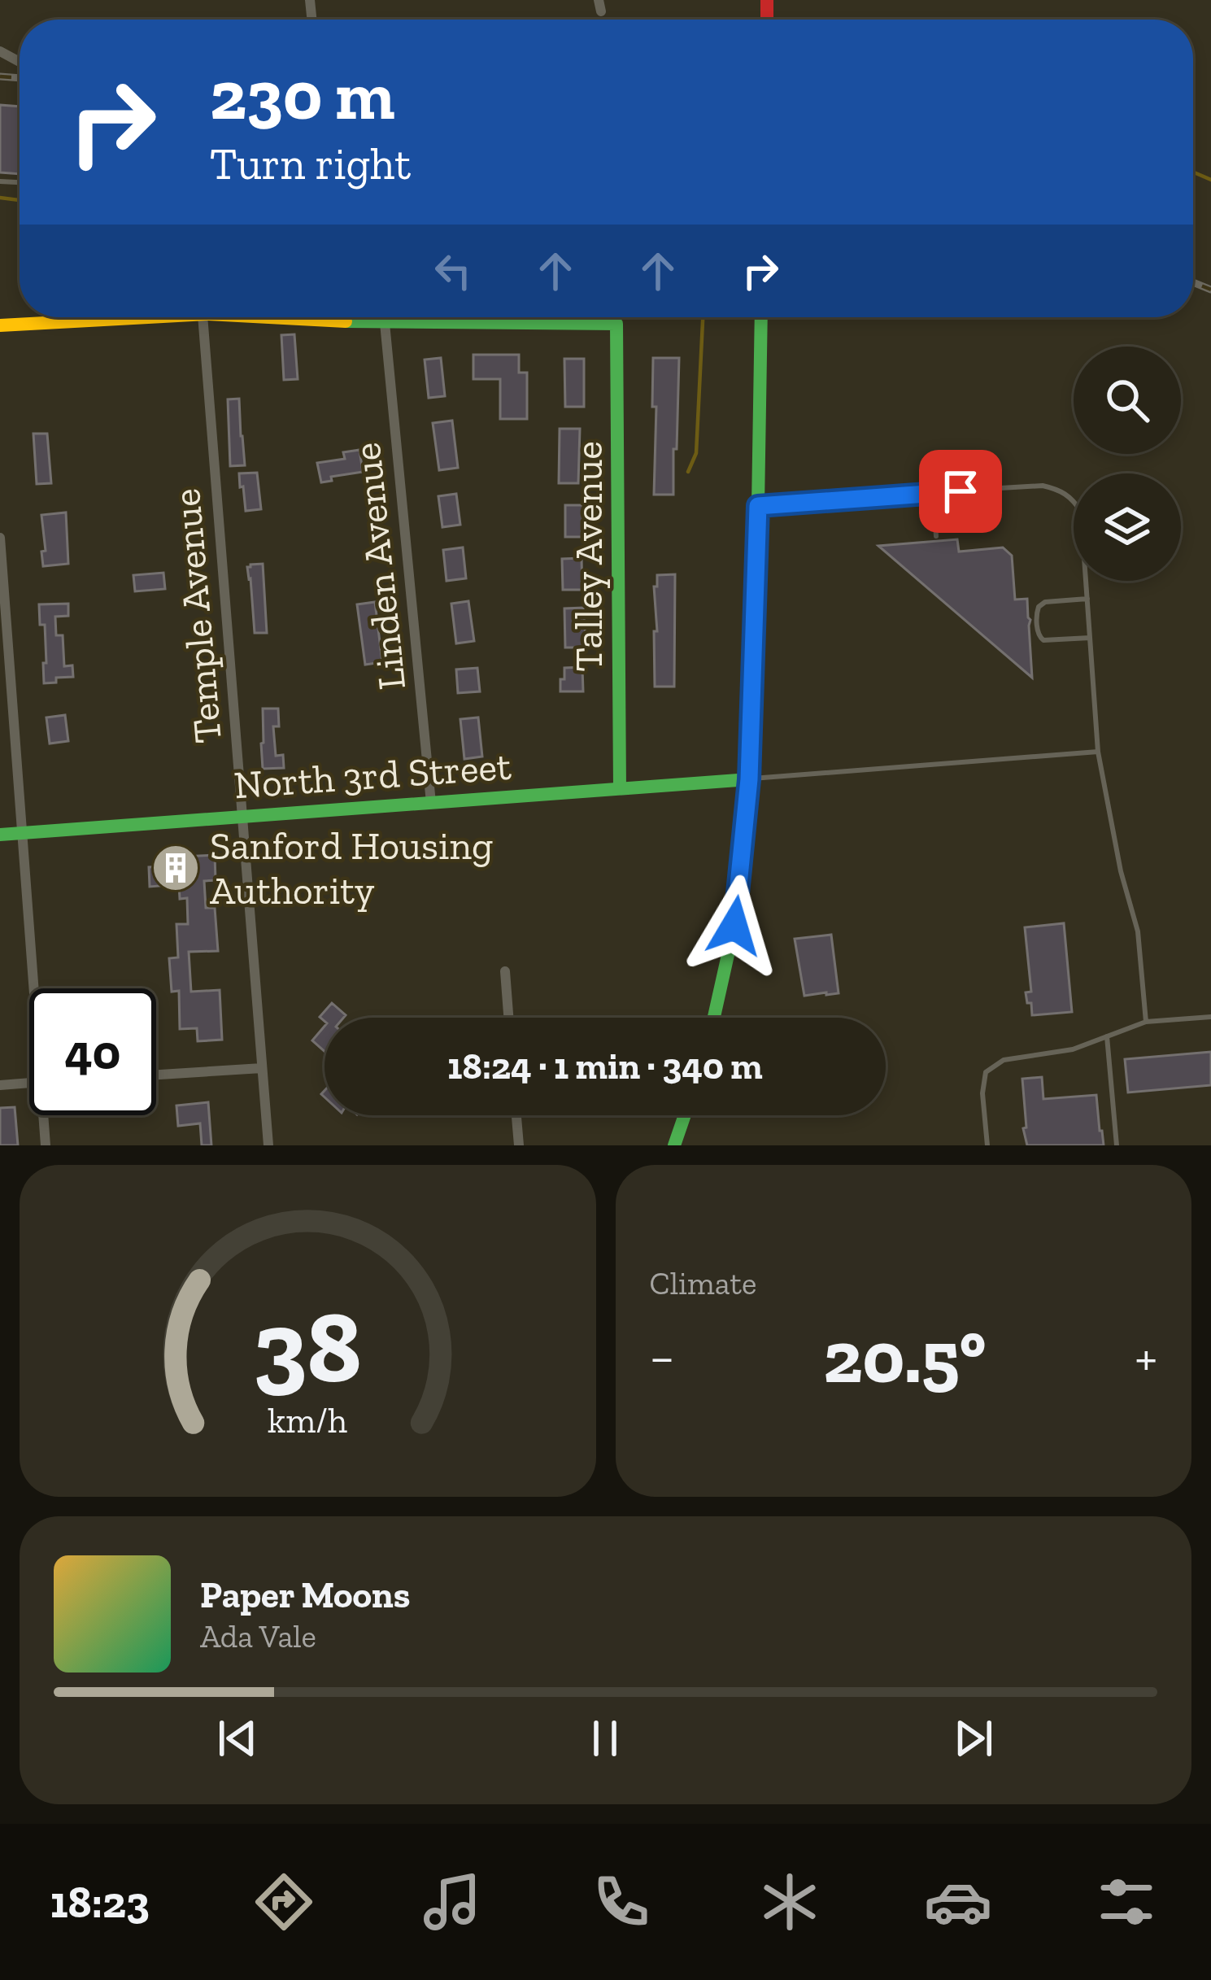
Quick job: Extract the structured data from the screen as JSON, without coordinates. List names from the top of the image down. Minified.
{"streets":{"street":["Talley Avenue","Linden Avenue","Temple Avenue","North 3rd Street"]},"crossings":[["Talley Avenue","Linden Avenue"],["Talley Avenue","North 3rd Street"],["Linden Avenue","North 3rd Street"],["Temple Avenue","North 3rd Street"]],"places":{"building":["Sanford Housing Authority"]},"page":{"turn":["230 m","Turn right"],"limit":"40","trip":"18:24 · 1 min · 340 m","tile":"Climate","heat":["−","20.5°","+"],"song":["Paper Moons","Ada Vale"],"tabs":"18:23","gauge":["38","km/h"]}}
